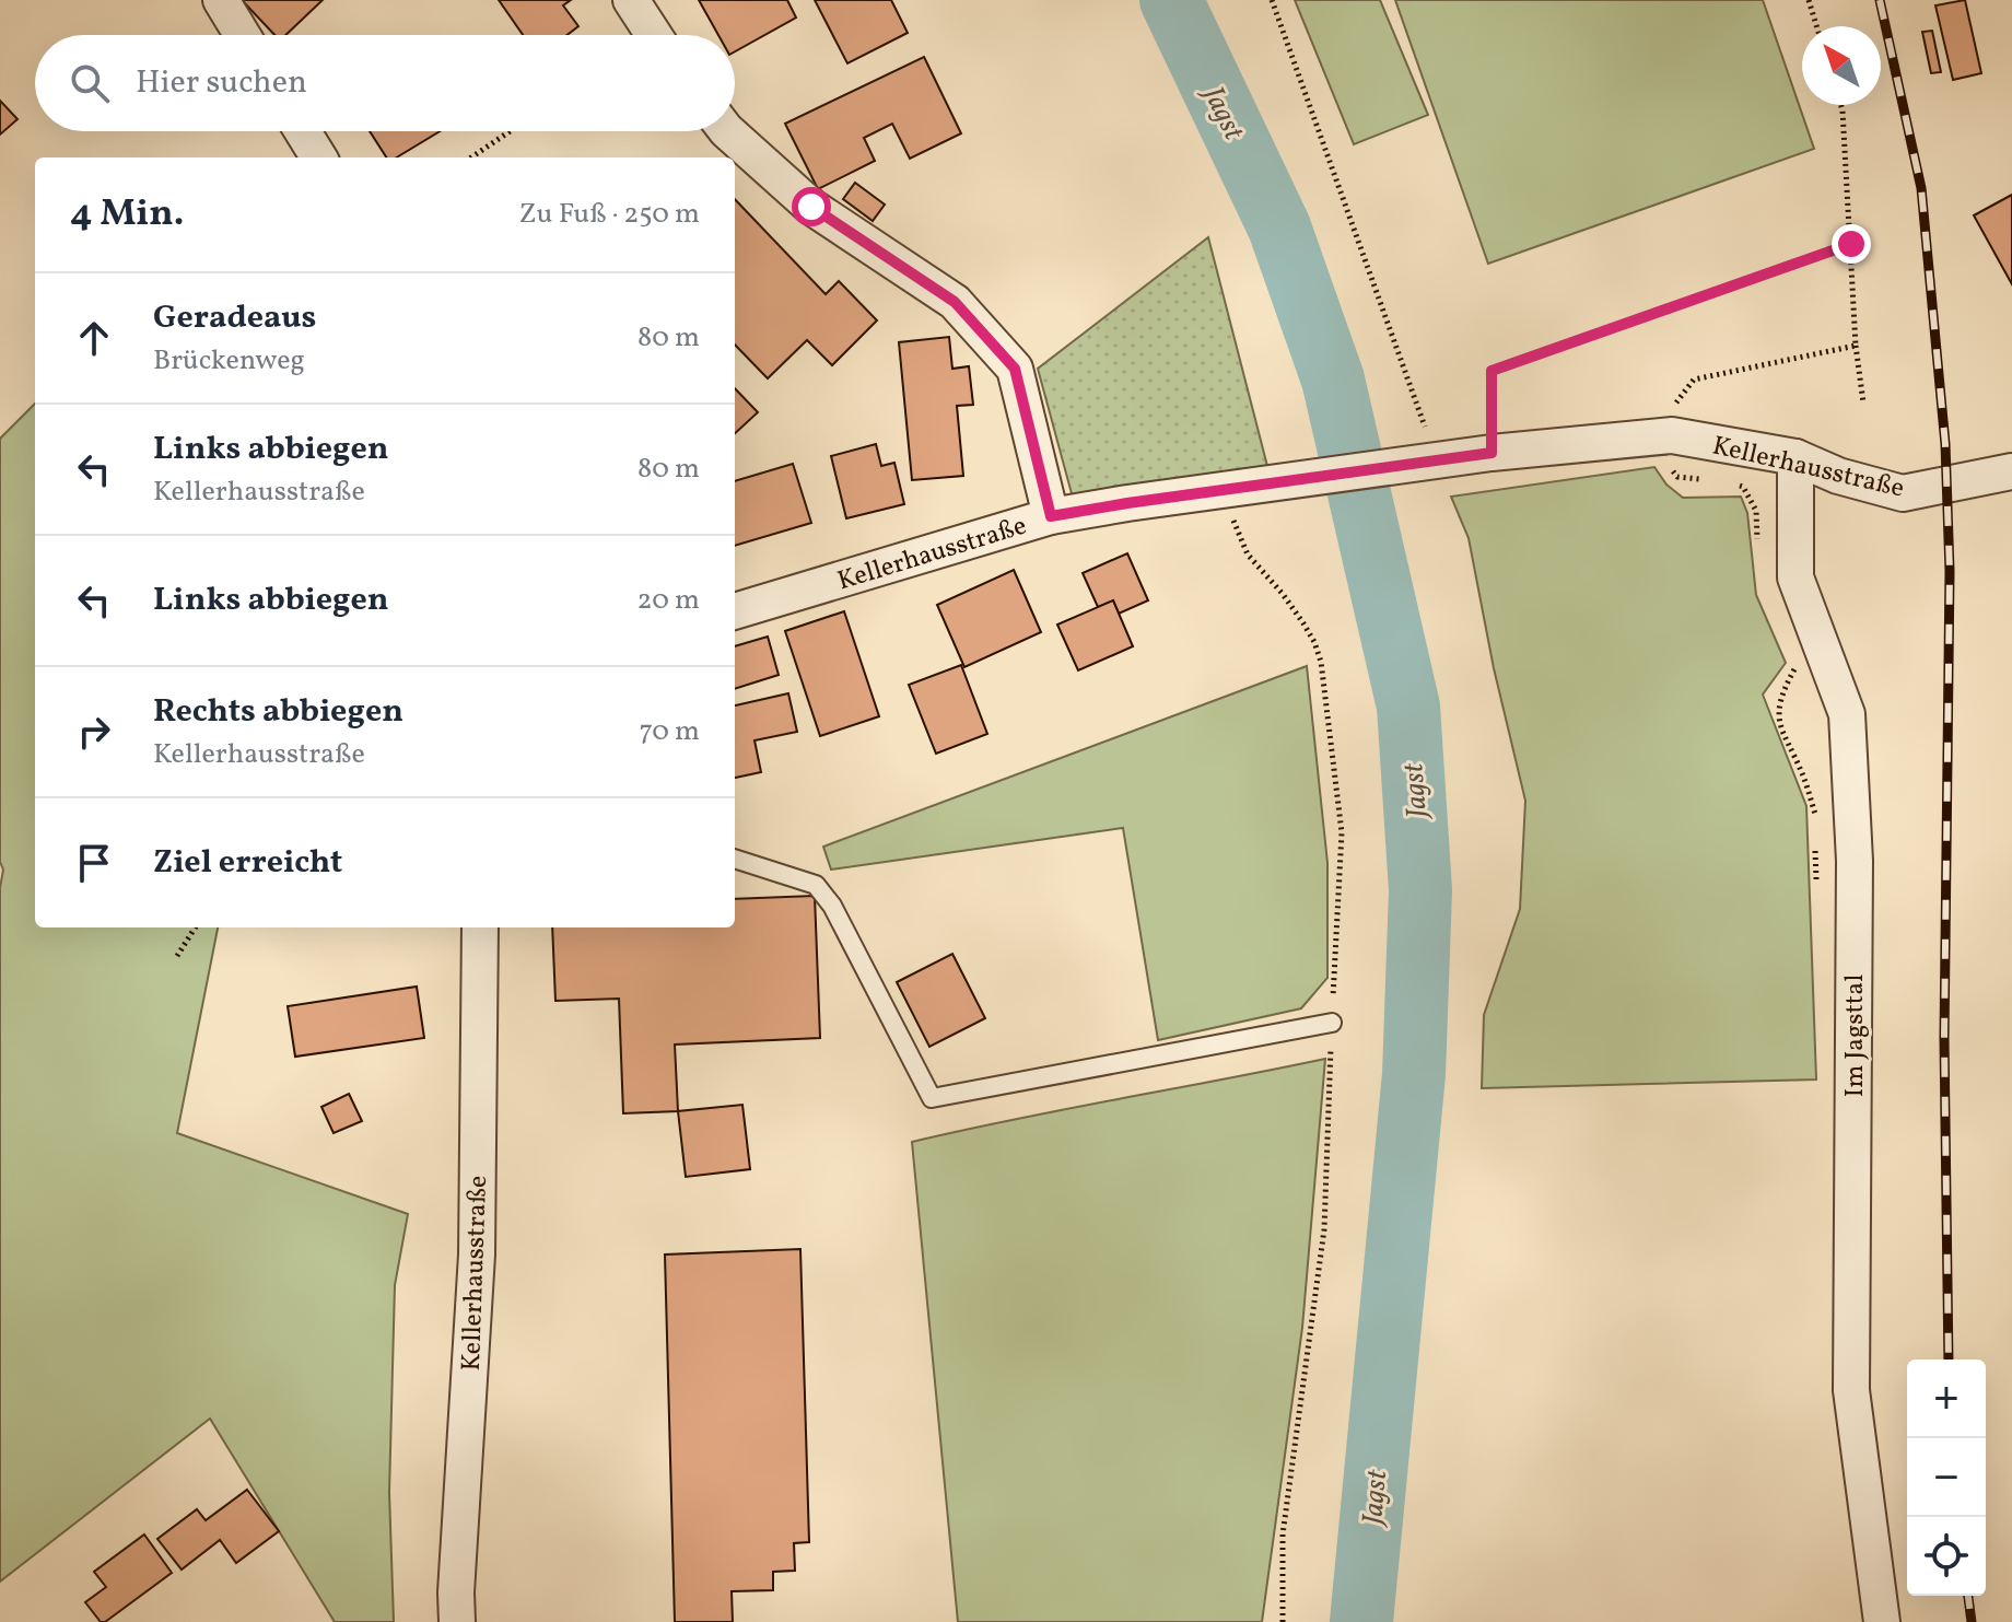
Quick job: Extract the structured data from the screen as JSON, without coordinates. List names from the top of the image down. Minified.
{"streets":{"street":["Kellerhausstraße","Im Jagsttal"]},"crossings":[["Kellerhausstraße","Im Jagsttal"]],"water":["Jagst"],"north":"top left","page":{"search":"Hier suchen","heading":["4 Min.","Zu Fuß · 250 m"],"list":[["Geradeaus","Brückenweg","80 m"],["Links abbiegen","Kellerhausstraße","80 m"],["Links abbiegen","20 m"],["Rechts abbiegen","Kellerhausstraße","70 m"],"Ziel erreicht"],"map_buttons":["+","−"]}}
